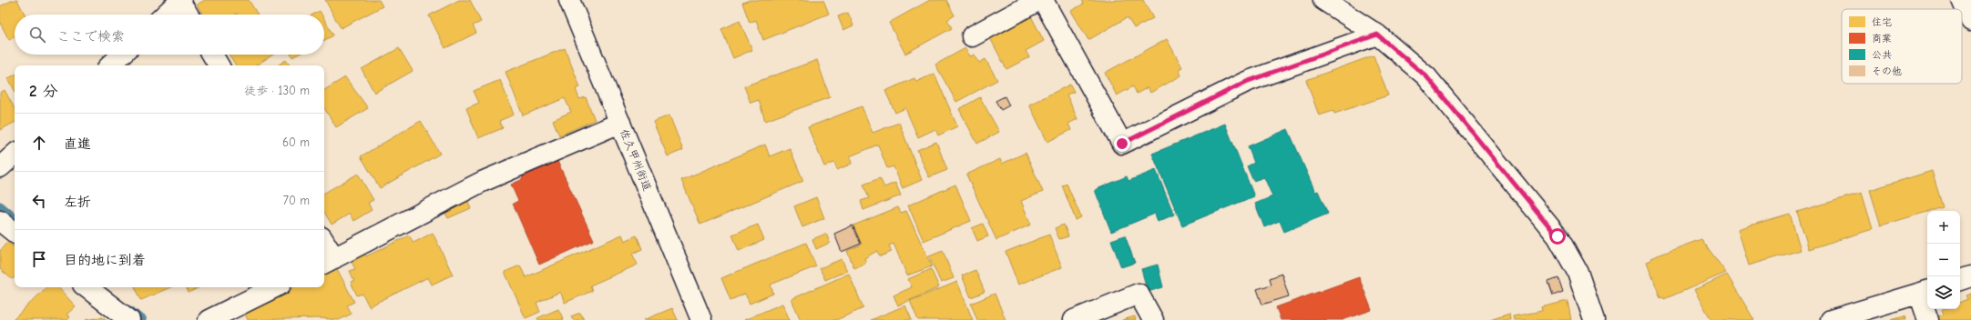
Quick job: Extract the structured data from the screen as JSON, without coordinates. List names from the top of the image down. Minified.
{"streets":{"street":["佐久甲州街道"]},"legend":["住宅","商業","公共","その他"],"page":{"search":"ここで検索","heading":["2 分","徒歩 · 130 m"],"list":[["直進","60 m"],["左折","70 m"],"目的地に到着"],"map_buttons":["+","−"]}}
